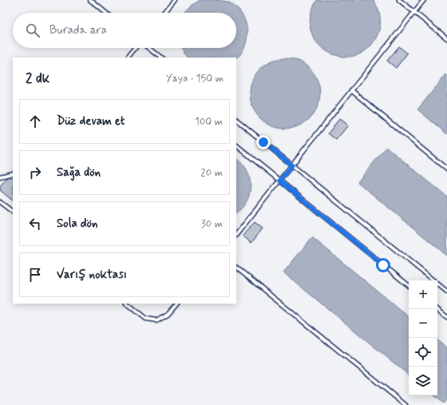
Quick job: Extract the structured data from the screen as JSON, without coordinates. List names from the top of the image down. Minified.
{"page":{"search":"Burada ara","heading":["2 dk","Yaya · 150 m"],"list":[["Düz devam et","100 m"],["Sağa dön","20 m"],["Sola dön","30 m"],"Varış noktası"],"map_buttons":["+","−"]}}
